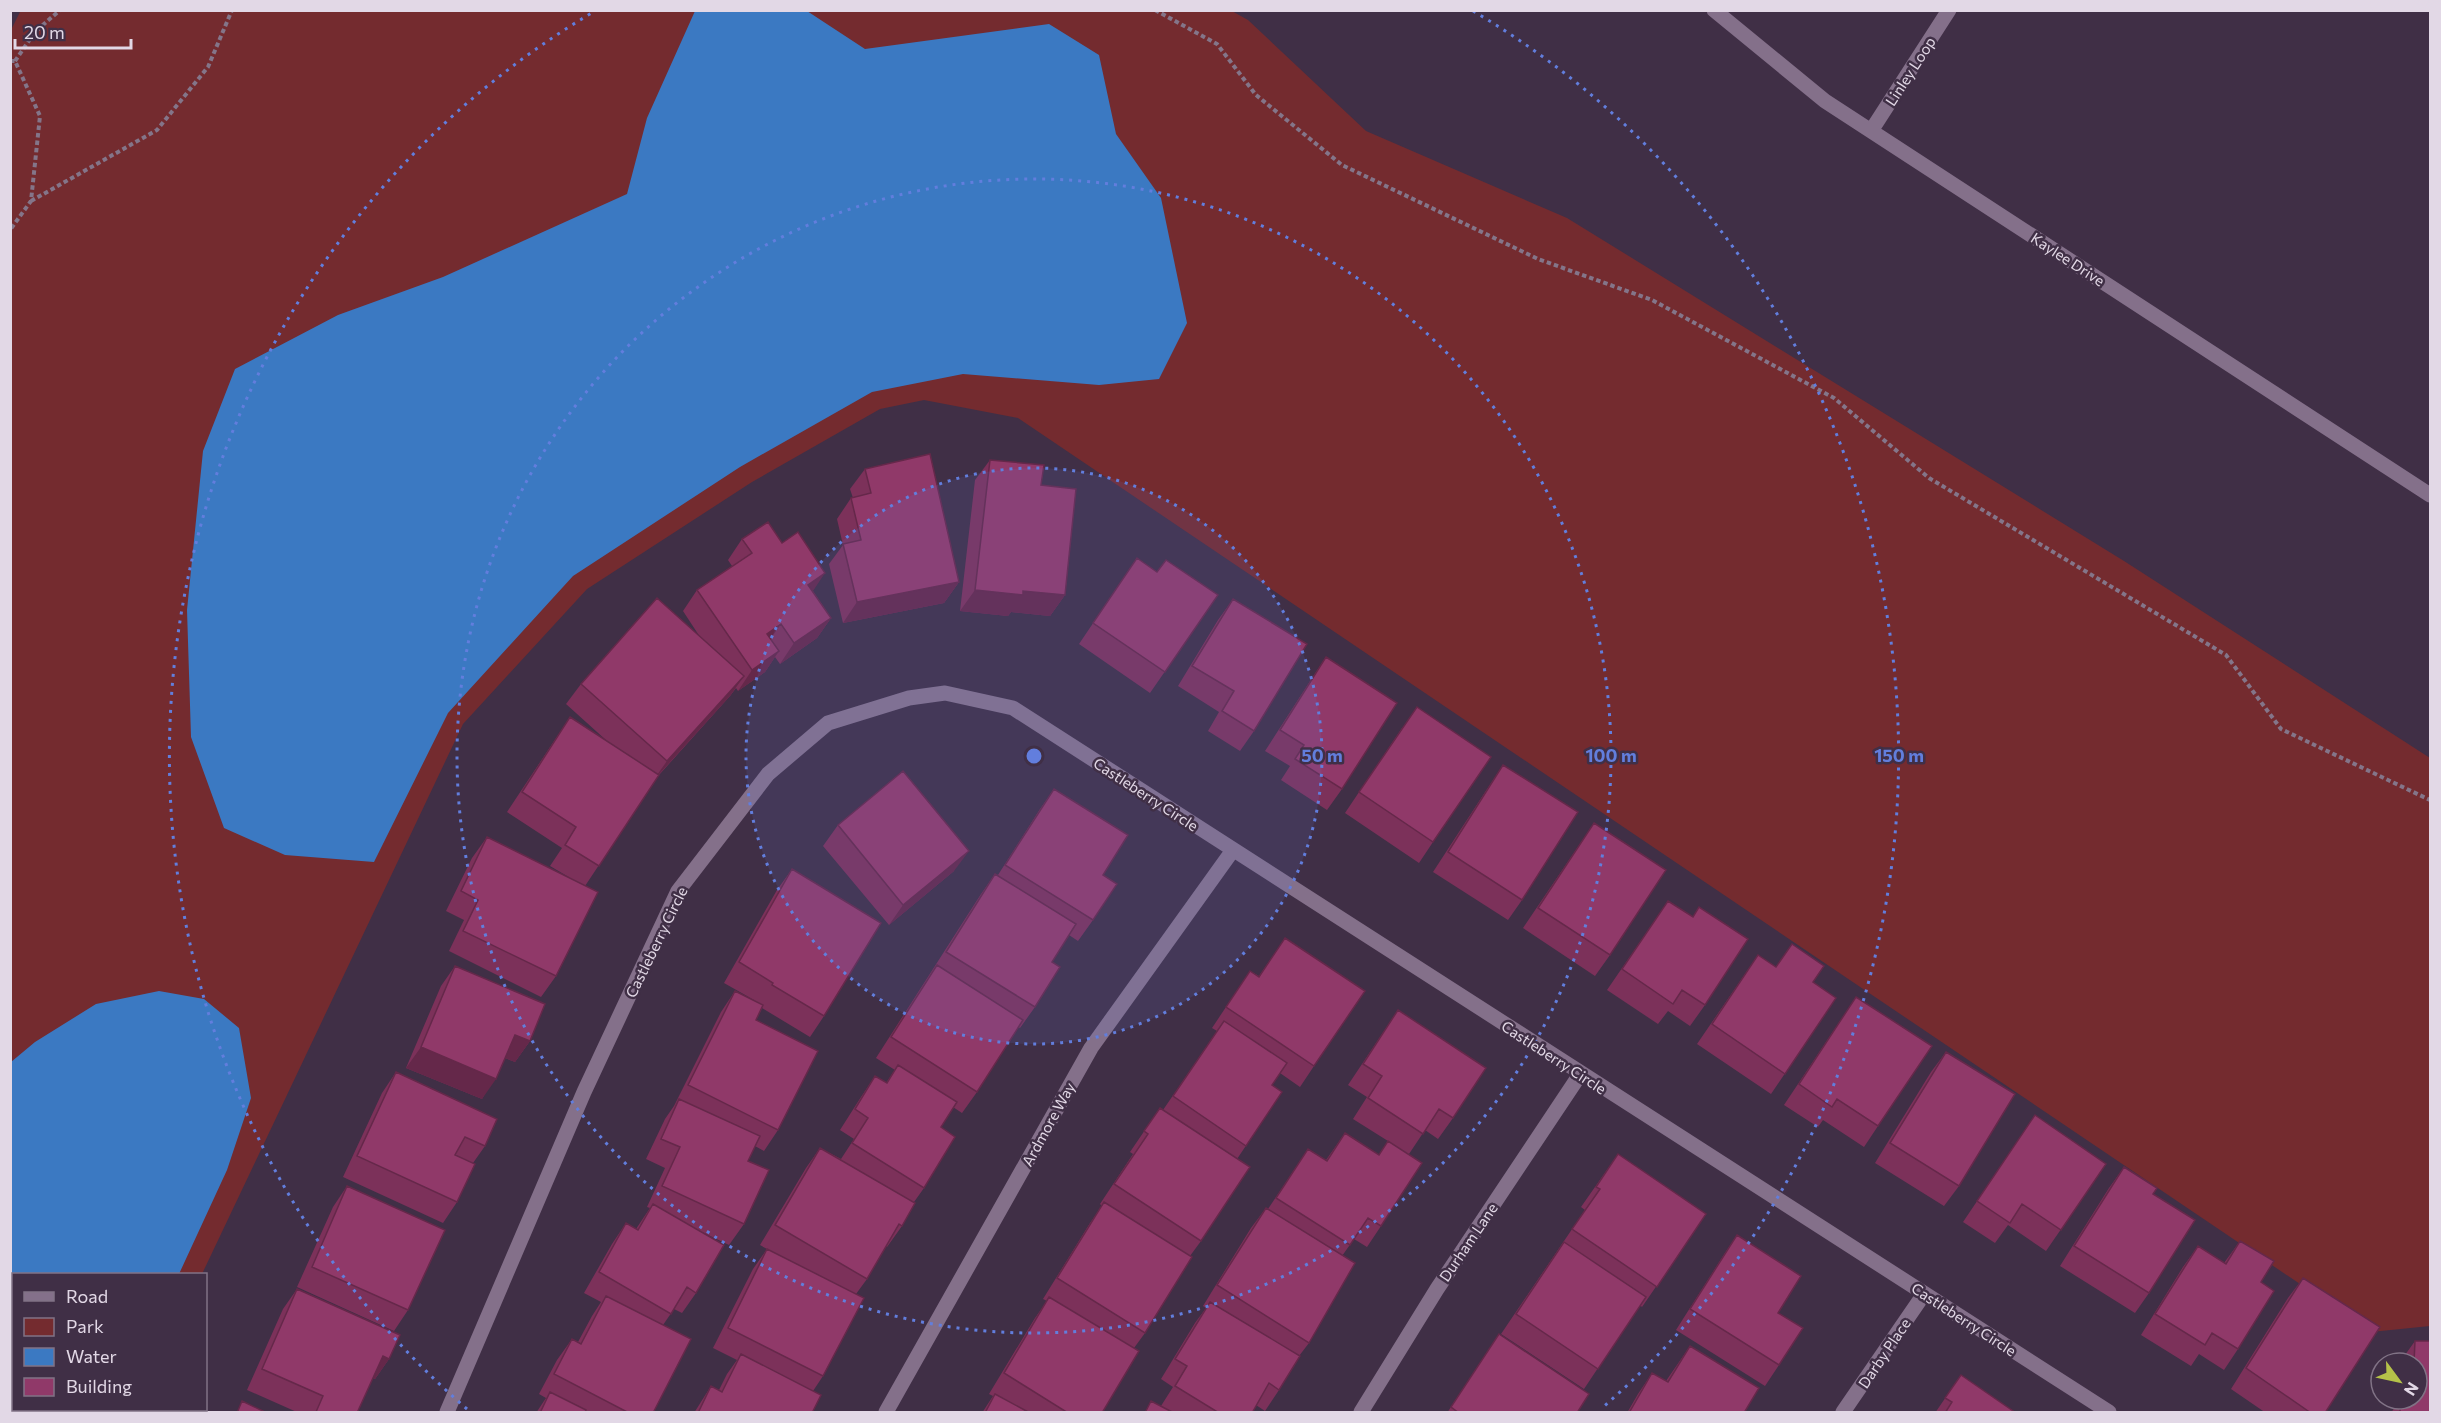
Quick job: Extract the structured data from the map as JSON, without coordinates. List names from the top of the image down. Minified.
{"streets":{"street":["Linley Loop","Kaylee Drive","Castleberry Circle","Ardmore Way","Durham Lane","Darby Place"]},"crossings":[["Linley Loop","Kaylee Drive"],["Castleberry Circle","Ardmore Way"],["Castleberry Circle","Durham Lane"],["Castleberry Circle","Darby Place"]],"legend":["Road","Park","Water","Building"],"scale_bar":"20 m","north":"bottom right","rings":["50 m","100 m","150 m"]}
